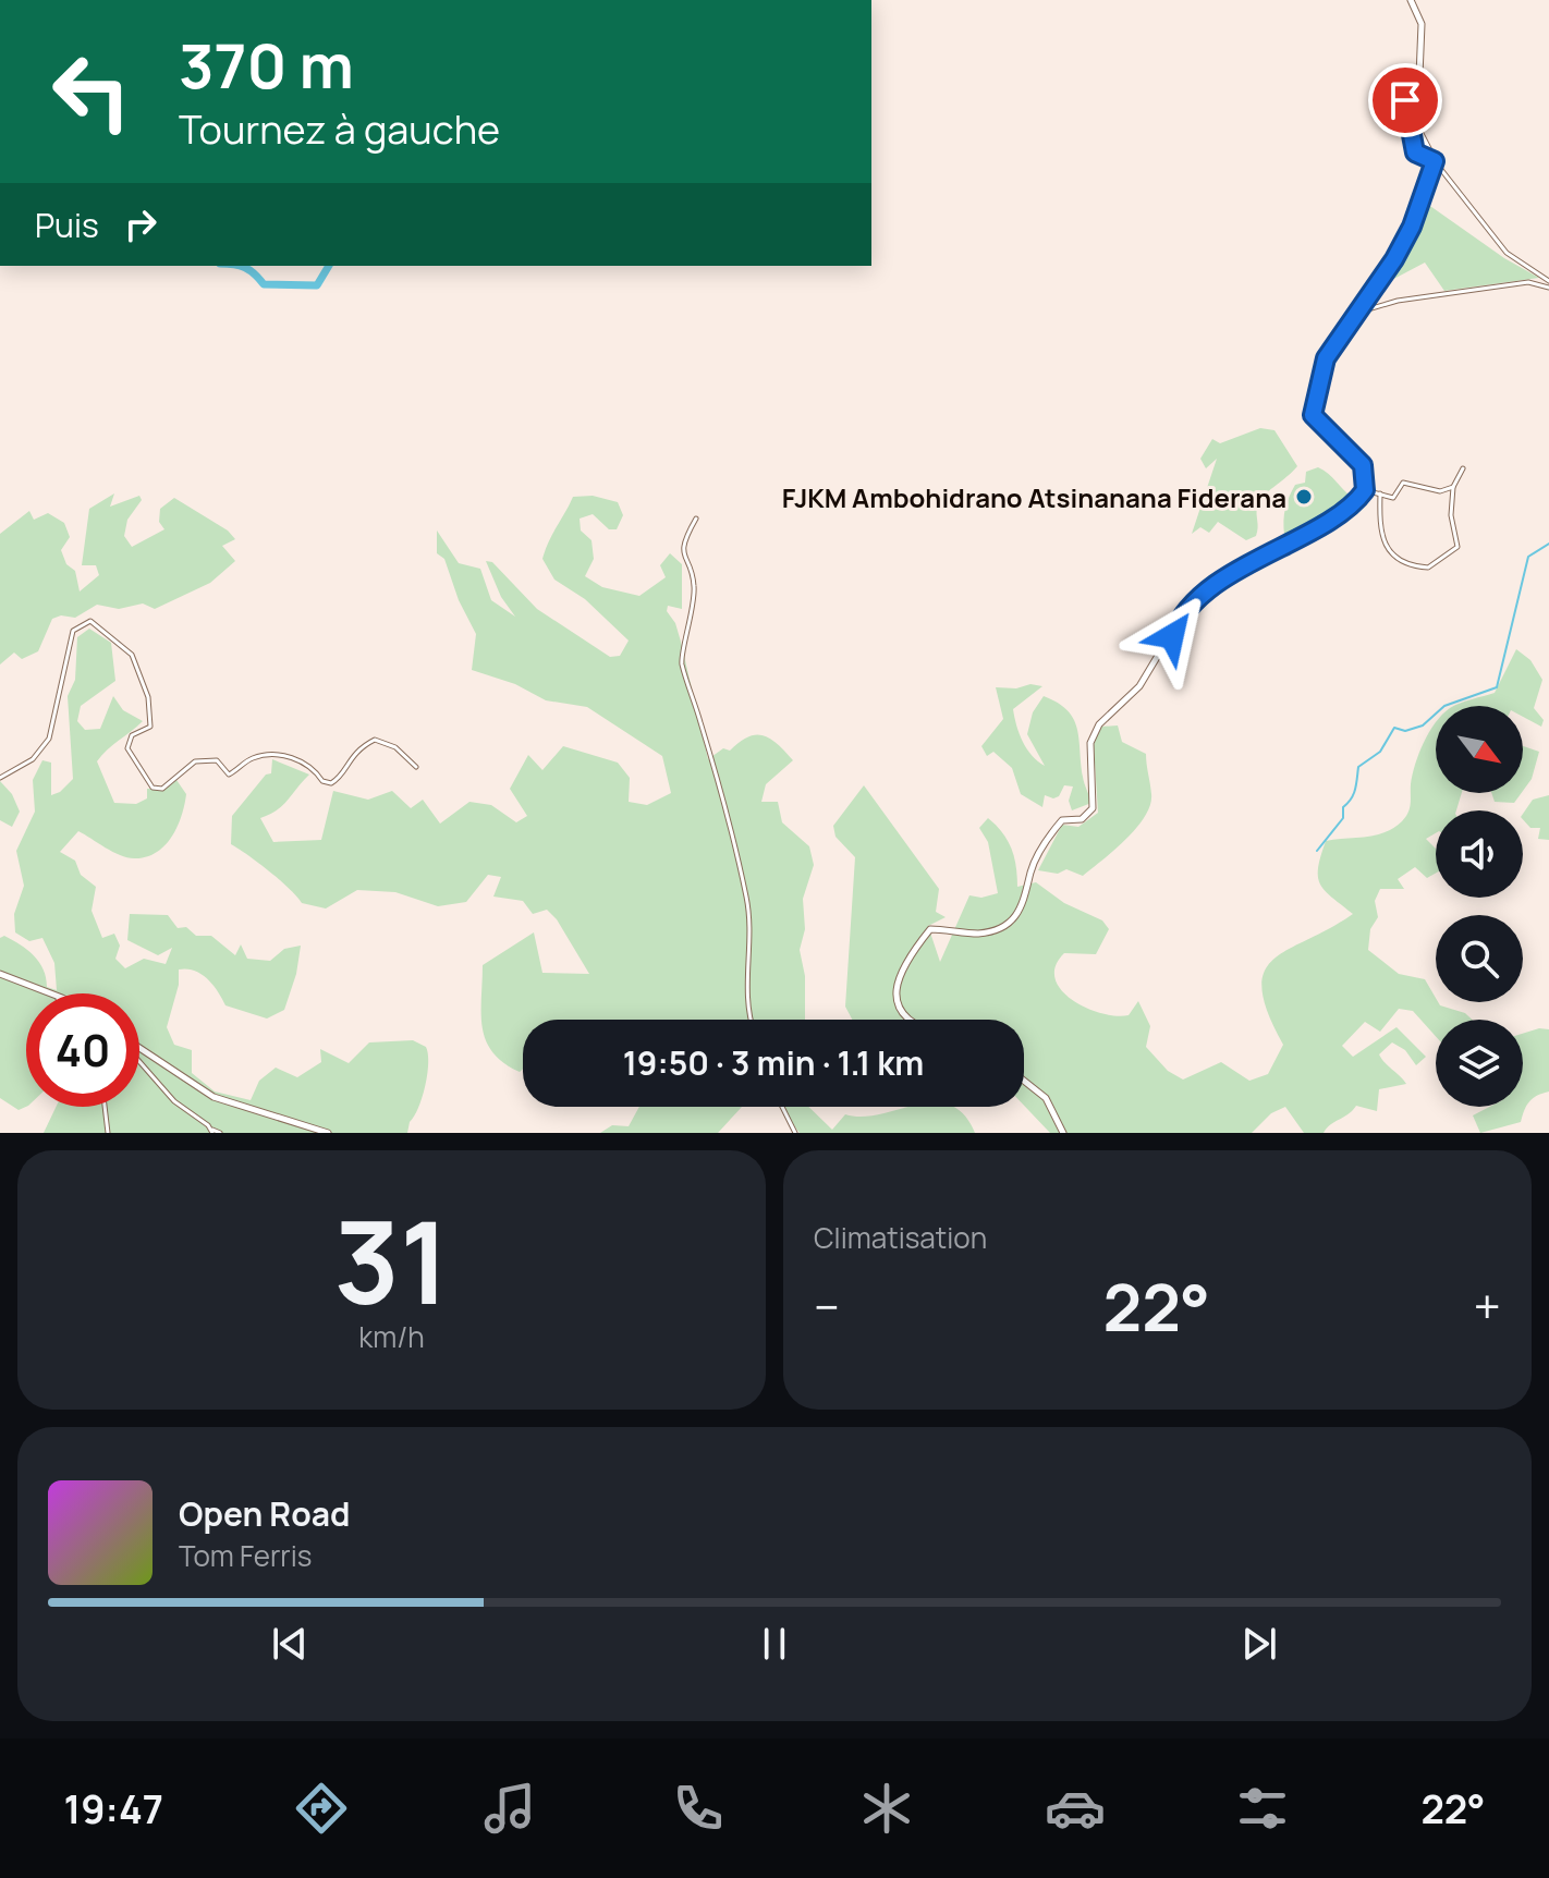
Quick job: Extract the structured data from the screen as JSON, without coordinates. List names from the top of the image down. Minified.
{"places":["FJKM Ambohidrano Atsinanana Fiderana"],"north":"bottom right","page":{"turn":["370 m","Tournez à gauche"],"then":"Puis","limit":"40","trip":"19:50 · 3 min · 1.1 km","tile":[["31","km/h"],"Climatisation"],"heat":["−","22°","+"],"song":["Open Road","Tom Ferris"],"tabs":["19:47","22°"]}}
